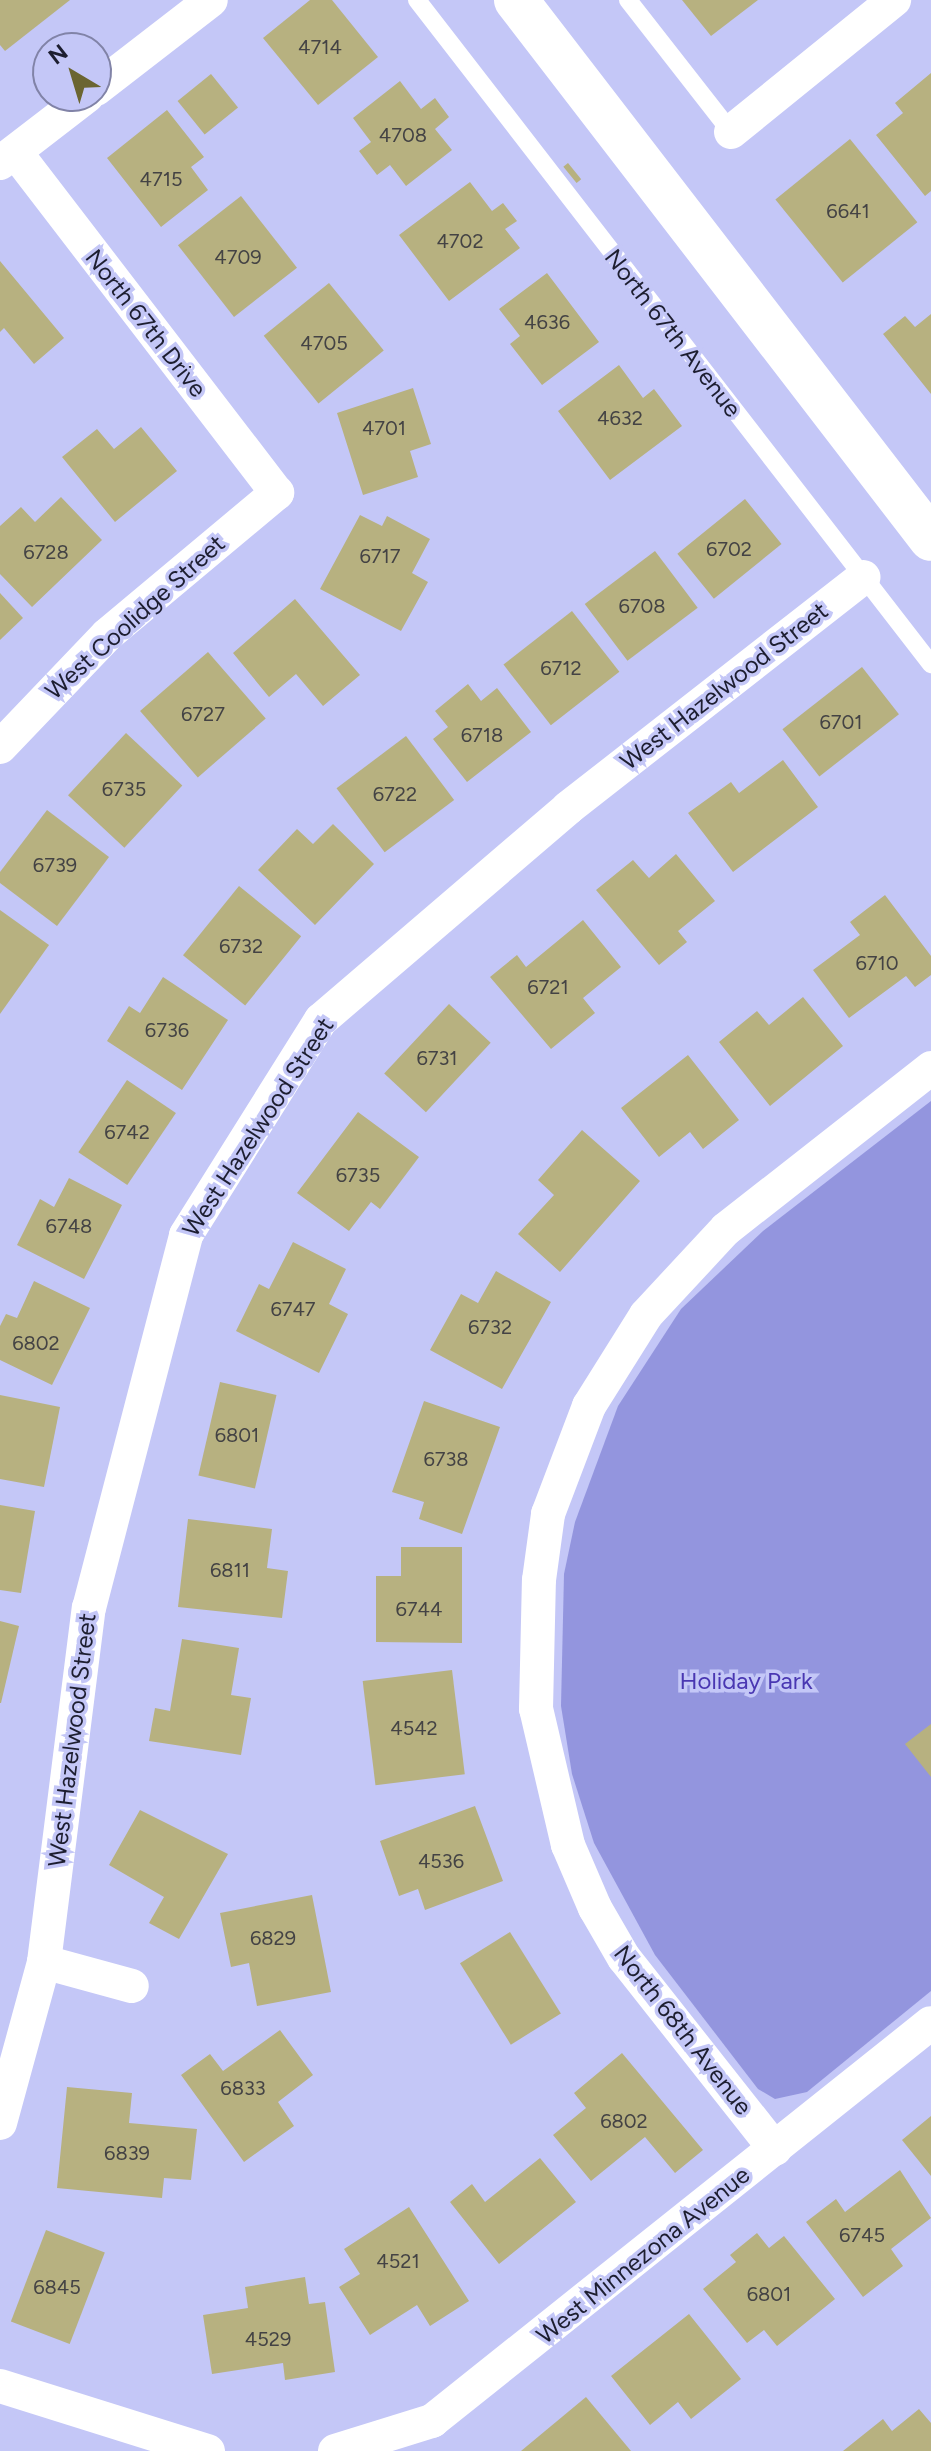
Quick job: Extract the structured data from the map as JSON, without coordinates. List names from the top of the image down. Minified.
{"streets":{"street":["North 67th Drive","West Coolidge Street","West Hazelwood Street","North 68th Avenue","West Minnezona Avenue"],"lane":["North 67th Avenue"]},"crossings":[["North 67th Drive","West Coolidge Street"],["North 67th Avenue","West Hazelwood Street"],["North 68th Avenue","West Minnezona Avenue"]],"parks":["Holiday Park"],"house_numbers":["4714","4708","4715","6641","4702","4709","4636","4705","4632","4701","6702","6728","6717","6708","6712","6727","6701","6718","6735","6722","6739","6732","6710","6721","6736","6731","6742","6735","6748","6747","6732","6802","6801","6738","6811","6744","4542","4536","6829","6833","6802","6839","6745","4521","6845","6801","4529"],"north":"top left"}
